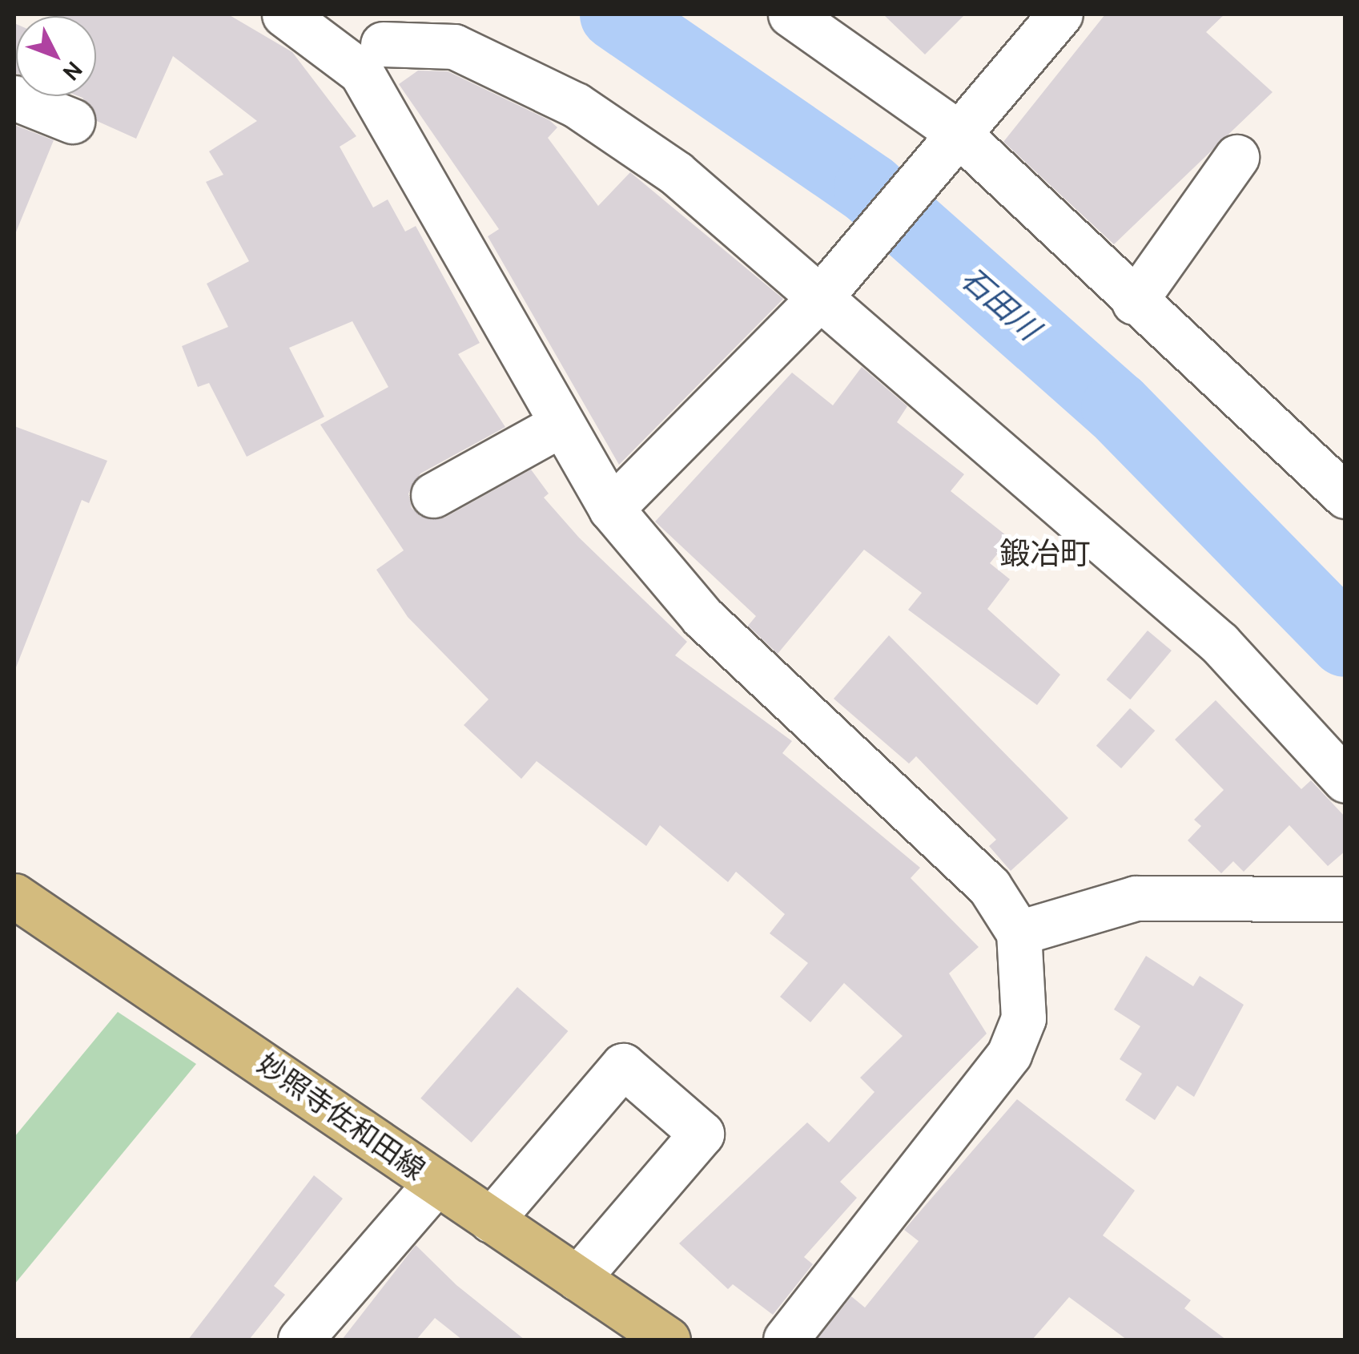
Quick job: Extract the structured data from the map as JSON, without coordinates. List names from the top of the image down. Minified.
{"streets":{"main road":["妙照寺佐和田線"]},"districts":["鍛冶町"],"water":["石田川"],"north":"bottom right"}
